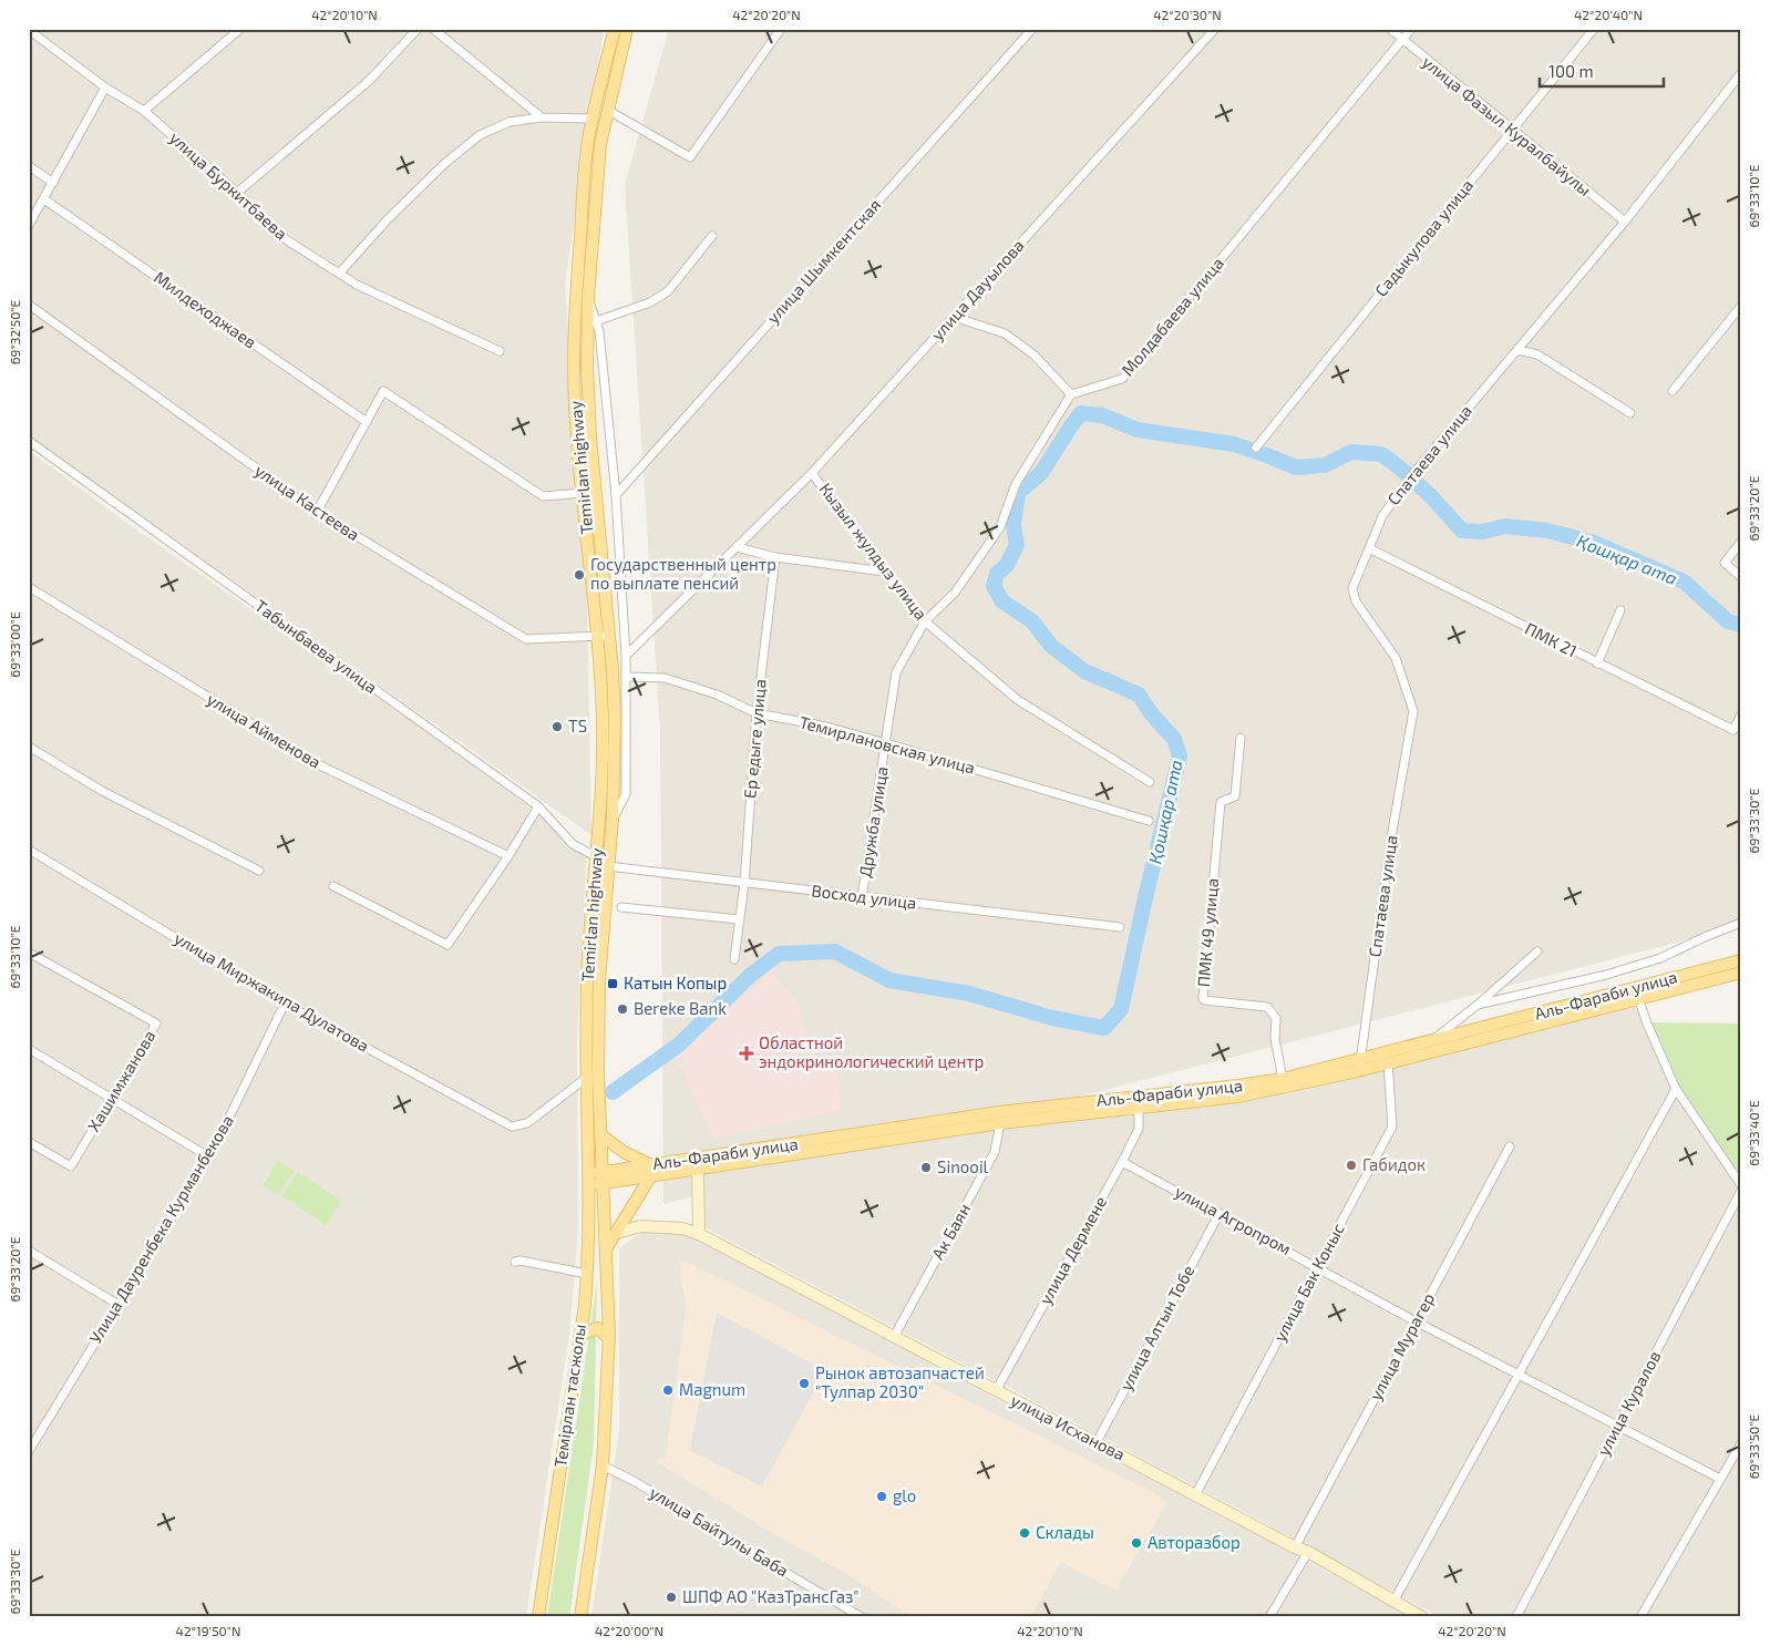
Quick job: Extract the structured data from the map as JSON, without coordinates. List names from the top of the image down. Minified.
{"streets":{"main road":["Temirlan highway","Аль-Фараби улица","Темірлан тасжолы","улица Исханова"],"street":["улица Фазыл Куралбайулы","улица Буркитбаева","Садыкулова улица","улица Шымкентская","улица Дауылова","Милдеходжаев","Молдабаева улица","Спатаева улица","улица Кастеева","Кызыл жулдыз улица","ПМК 21","Табынбаева улица","улица Айменова","Ер едыге улица","Темирлановская улица","Дружба улица","Восход улица","ПМК 49 улица","улица Миржакипа Дулатова","Хашимжанова","улица Агропром","Улица Дауренбека Курманбекова","Ак Баян","улица Дермене","улица Бак Коныс","улица Алтын Тобе","улица Мурагер","улица Куралов","улица Байтулы Баба"]},"crossings":[["улица Фазыл Куралбайулы","Садыкулова улица"],["улица Фазыл Куралбайулы","Молдабаева улица"],["улица Фазыл Куралбайулы","Спатаева улица"],["улица Дауылова","Кызыл жулдыз улица"],["Спатаева улица","ПМК 21"],["Спатаева улица","Аль-Фараби улица"],["Temirlan highway","улица Кастеева"],["Temirlan highway","Табынбаева улица"],["Temirlan highway","Восход улица"],["Temirlan highway","улица Миржакипа Дулатова"],["Temirlan highway","Аль-Фараби улица"],["Temirlan highway","Темірлан тасжолы"],["Кызыл жулдыз улица","Дружба улица"],["Ер едыге улица","Темирлановская улица"],["Ер едыге улица","Восход улица"],["Темирлановская улица","Дружба улица"],["Дружба улица","Восход улица"],["ПМК 49 улица","Аль-Фараби улица"],["улица Миржакипа Дулатова","Улица Дауренбека Курманбекова"],["Аль-Фараби улица","Ак Баян"],["Аль-Фараби улица","улица Дермене"],["Аль-Фараби улица","улица Бак Коныс"],["Аль-Фараби улица","Темірлан тасжолы"],["улица Агропром","улица Дермене"],["улица Агропром","улица Бак Коныс"],["улица Агропром","улица Алтын Тобе"],["улица Агропром","улица Мурагер"],["улица Агропром","улица Куралов"],["Ак Баян","улица Исханова"],["улица Дермене","улица Исханова"],["улица Бак Коныс","улица Исханова"],["улица Алтын Тобе","улица Исханова"],["улица Мурагер","улица Исханова"],["Темірлан тасжолы","улица Байтулы Баба"]],"water":["Қошқар ата"],"places":{"other":["Государственный центр по выплате пенсий","TS","Bereke Bank","Габидок","Sinooil","Рынок автозапчастей \"Тулпар 2030\"","Magnum","glo","Склады","Авторазбор","ШПФ АО \"КазТрансГаз\""],"transit":["Катын Копыр"],"health":["Областной эндокринологический центр"]},"scale_bar":"100 m","coordinates":["42°20'10\"N","42°20'20\"N","42°20'30\"N","42°20'40\"N","69°33'10\"E","69°32'50\"E","69°33'20\"E","69°33'00\"E","69°33'30\"E","69°33'40\"E","69°33'50\"E","42°19'50\"N","42°20'00\"N"]}
